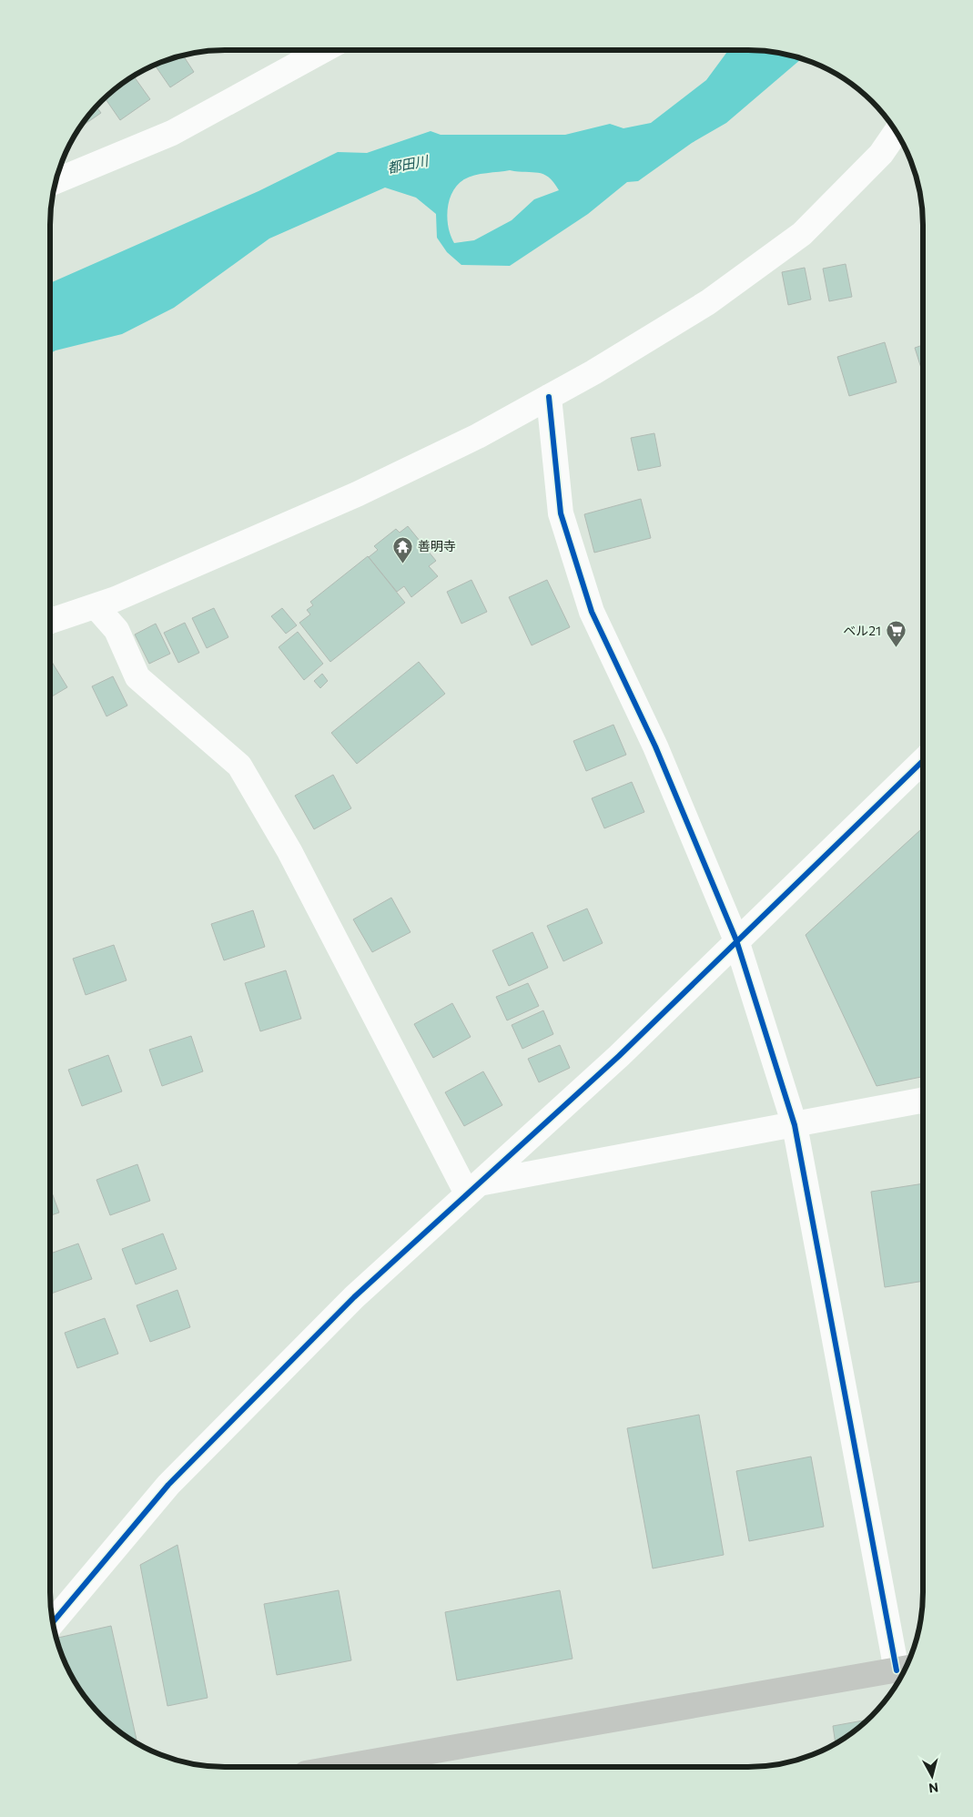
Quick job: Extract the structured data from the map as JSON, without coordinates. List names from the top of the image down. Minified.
{"water":["都田川"],"places":{"temple":["善明寺"],"supermarket":["ベル21"]},"north":"bottom"}
